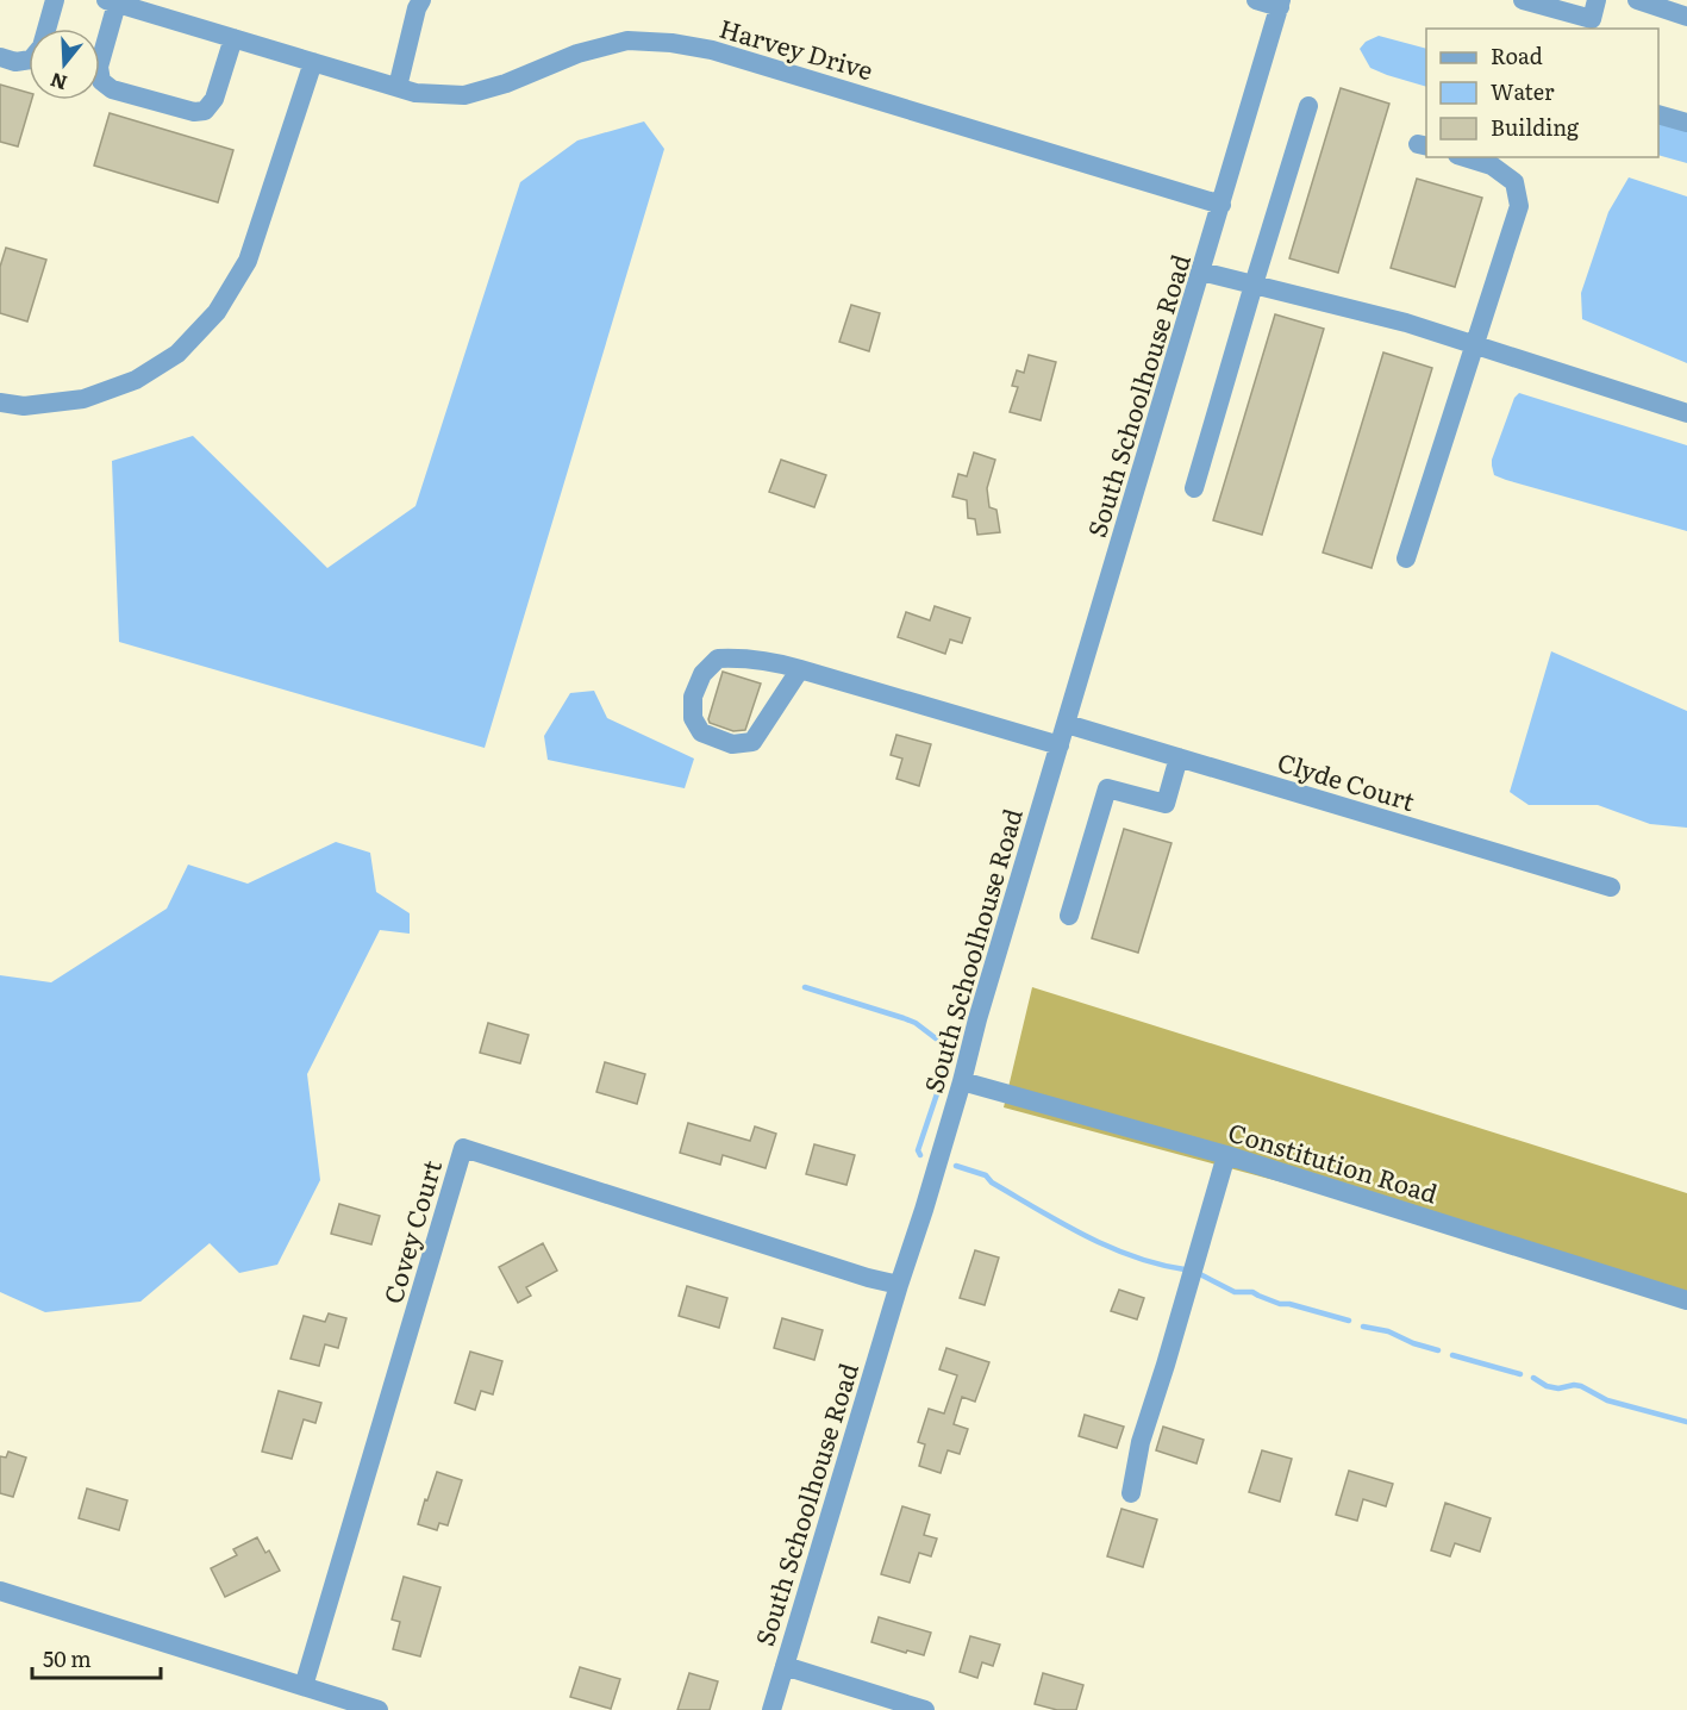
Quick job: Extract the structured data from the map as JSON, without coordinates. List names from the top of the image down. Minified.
{"streets":{"street":["Harvey Drive","South Schoolhouse Road","Clyde Court","Constitution Road","Covey Court"]},"crossings":[["Harvey Drive","South Schoolhouse Road"],["South Schoolhouse Road","Clyde Court"],["South Schoolhouse Road","Constitution Road"],["South Schoolhouse Road","Covey Court"]],"legend":["Road","Water","Building"],"scale_bar":"50 m","north":"bottom"}
